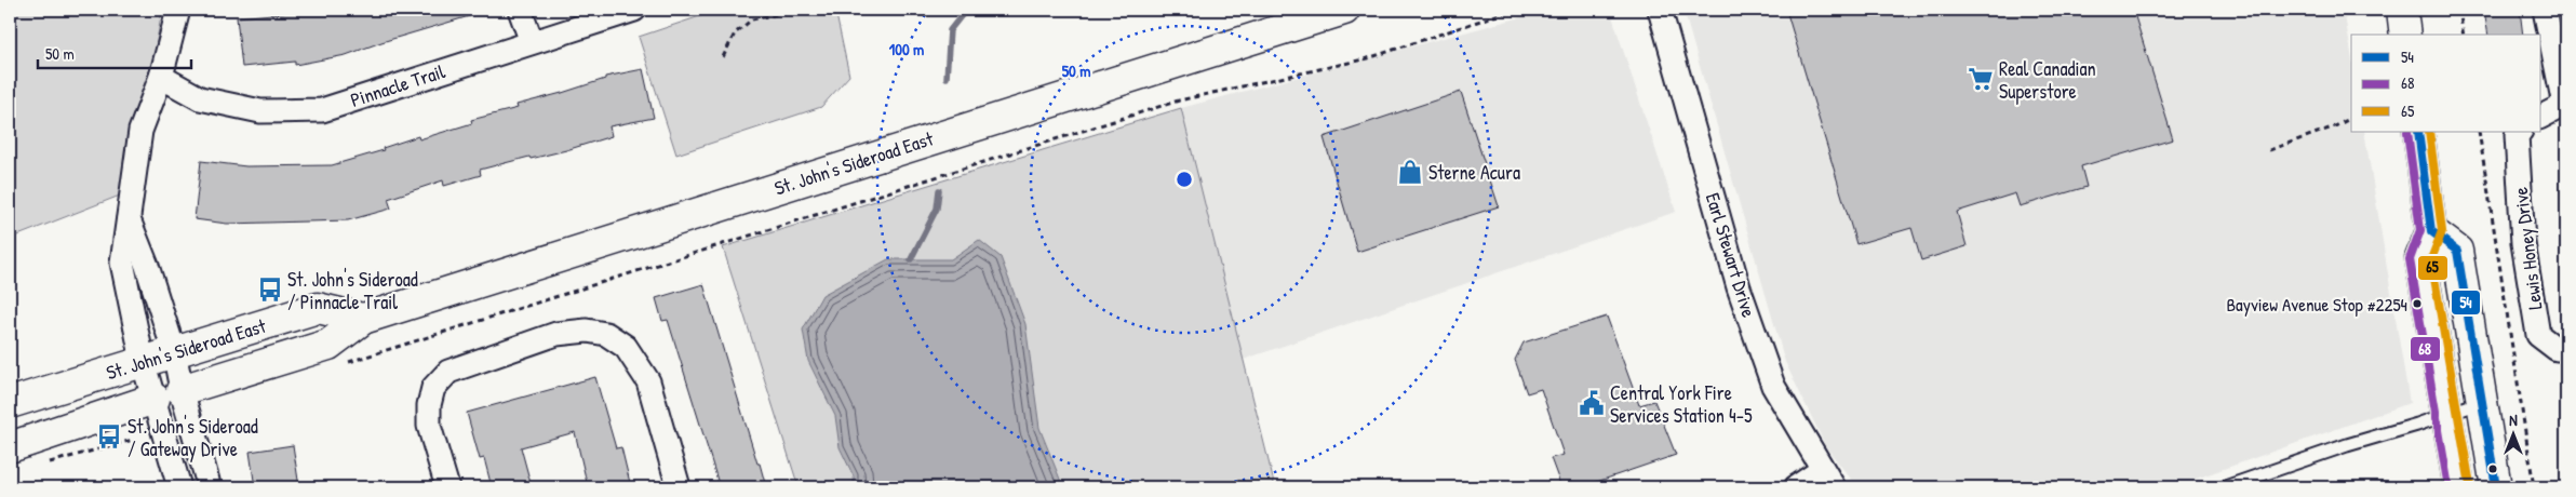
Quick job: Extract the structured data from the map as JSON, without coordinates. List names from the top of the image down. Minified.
{"streets":{"main road":["St. John's Sideroad East"],"street":["Pinnacle Trail","Lewis Honey Drive","Earl Stewart Drive"]},"places":{"supermarket":["Real Canadian Superstore"],"shop":["Sterne Acura"],"bus stop":["St. John's Sideroad / Pinnacle Trail","St. John's Sideroad / Gateway Drive"],"other":["Bayview Avenue Stop #2254"],"public building":["Central York Fire Services Station 4-5"]},"lines":["transit line 54","transit line 68","transit line 65"],"legend":["54","68","65"],"scale_bar":"50 m","north":"top","rings":["100 m","50 m"]}
